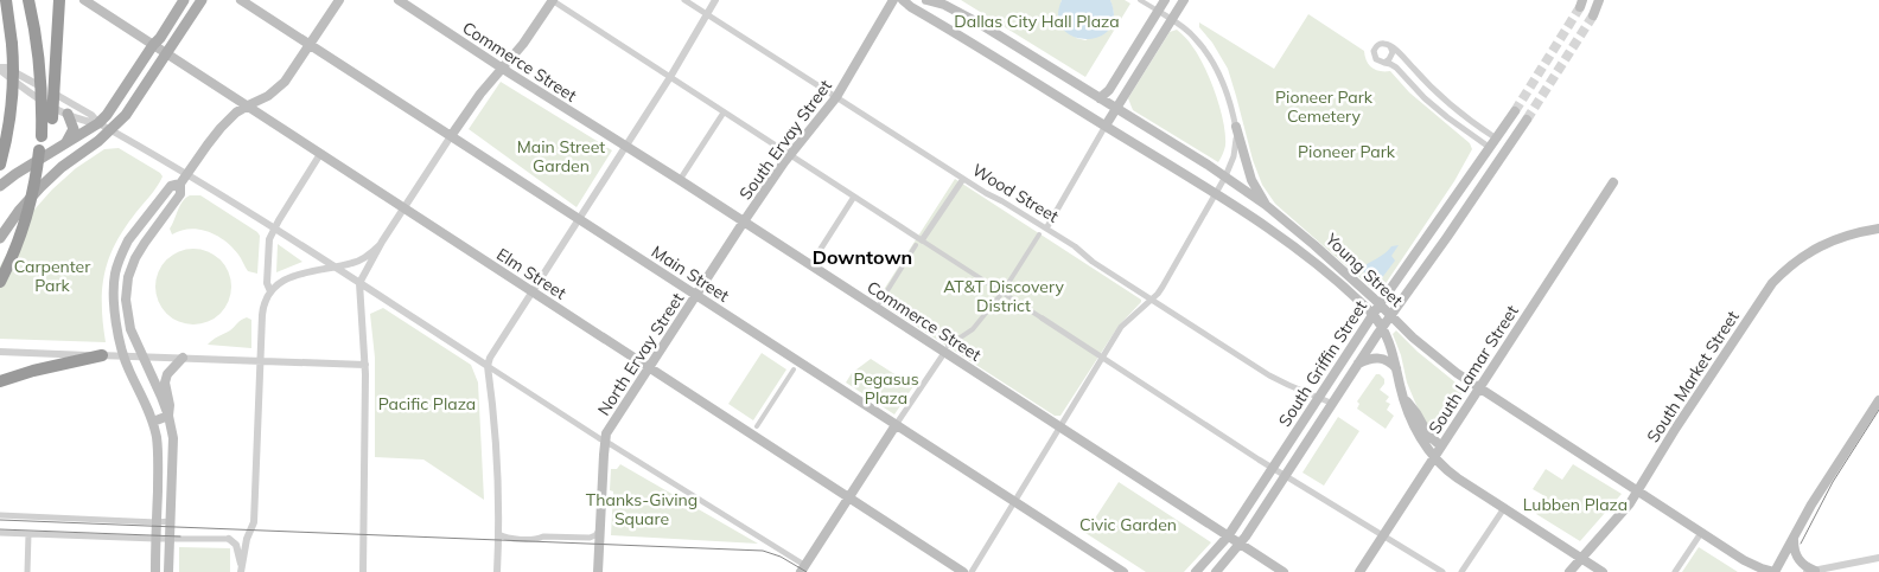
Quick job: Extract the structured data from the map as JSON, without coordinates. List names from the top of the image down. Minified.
{"streets":{"main road":["Commerce Street","South Ervay Street","Young Street","Elm Street","Main Street","North Ervay Street","South Griffin Street","South Lamar Street","South Market Street"],"street":["Wood Street"]},"crossings":[["Commerce Street","South Ervay Street"],["Commerce Street","South Griffin Street"],["South Ervay Street","Wood Street"],["South Ervay Street","Main Street"],["South Ervay Street","North Ervay Street"],["Wood Street","South Griffin Street"],["Young Street","South Griffin Street"],["Young Street","South Lamar Street"],["Young Street","South Market Street"],["Elm Street","North Ervay Street"],["Main Street","North Ervay Street"]],"districts":["Downtown"],"parks":["Dallas City Hall Plaza","Pioneer Park Cemetery","Main Street Garden","Pioneer Park","Carpenter Park","AT&T Discovery District","Pegasus Plaza","Pacific Plaza","Thanks-Giving Square","Lubben Plaza","Civic Garden"]}
